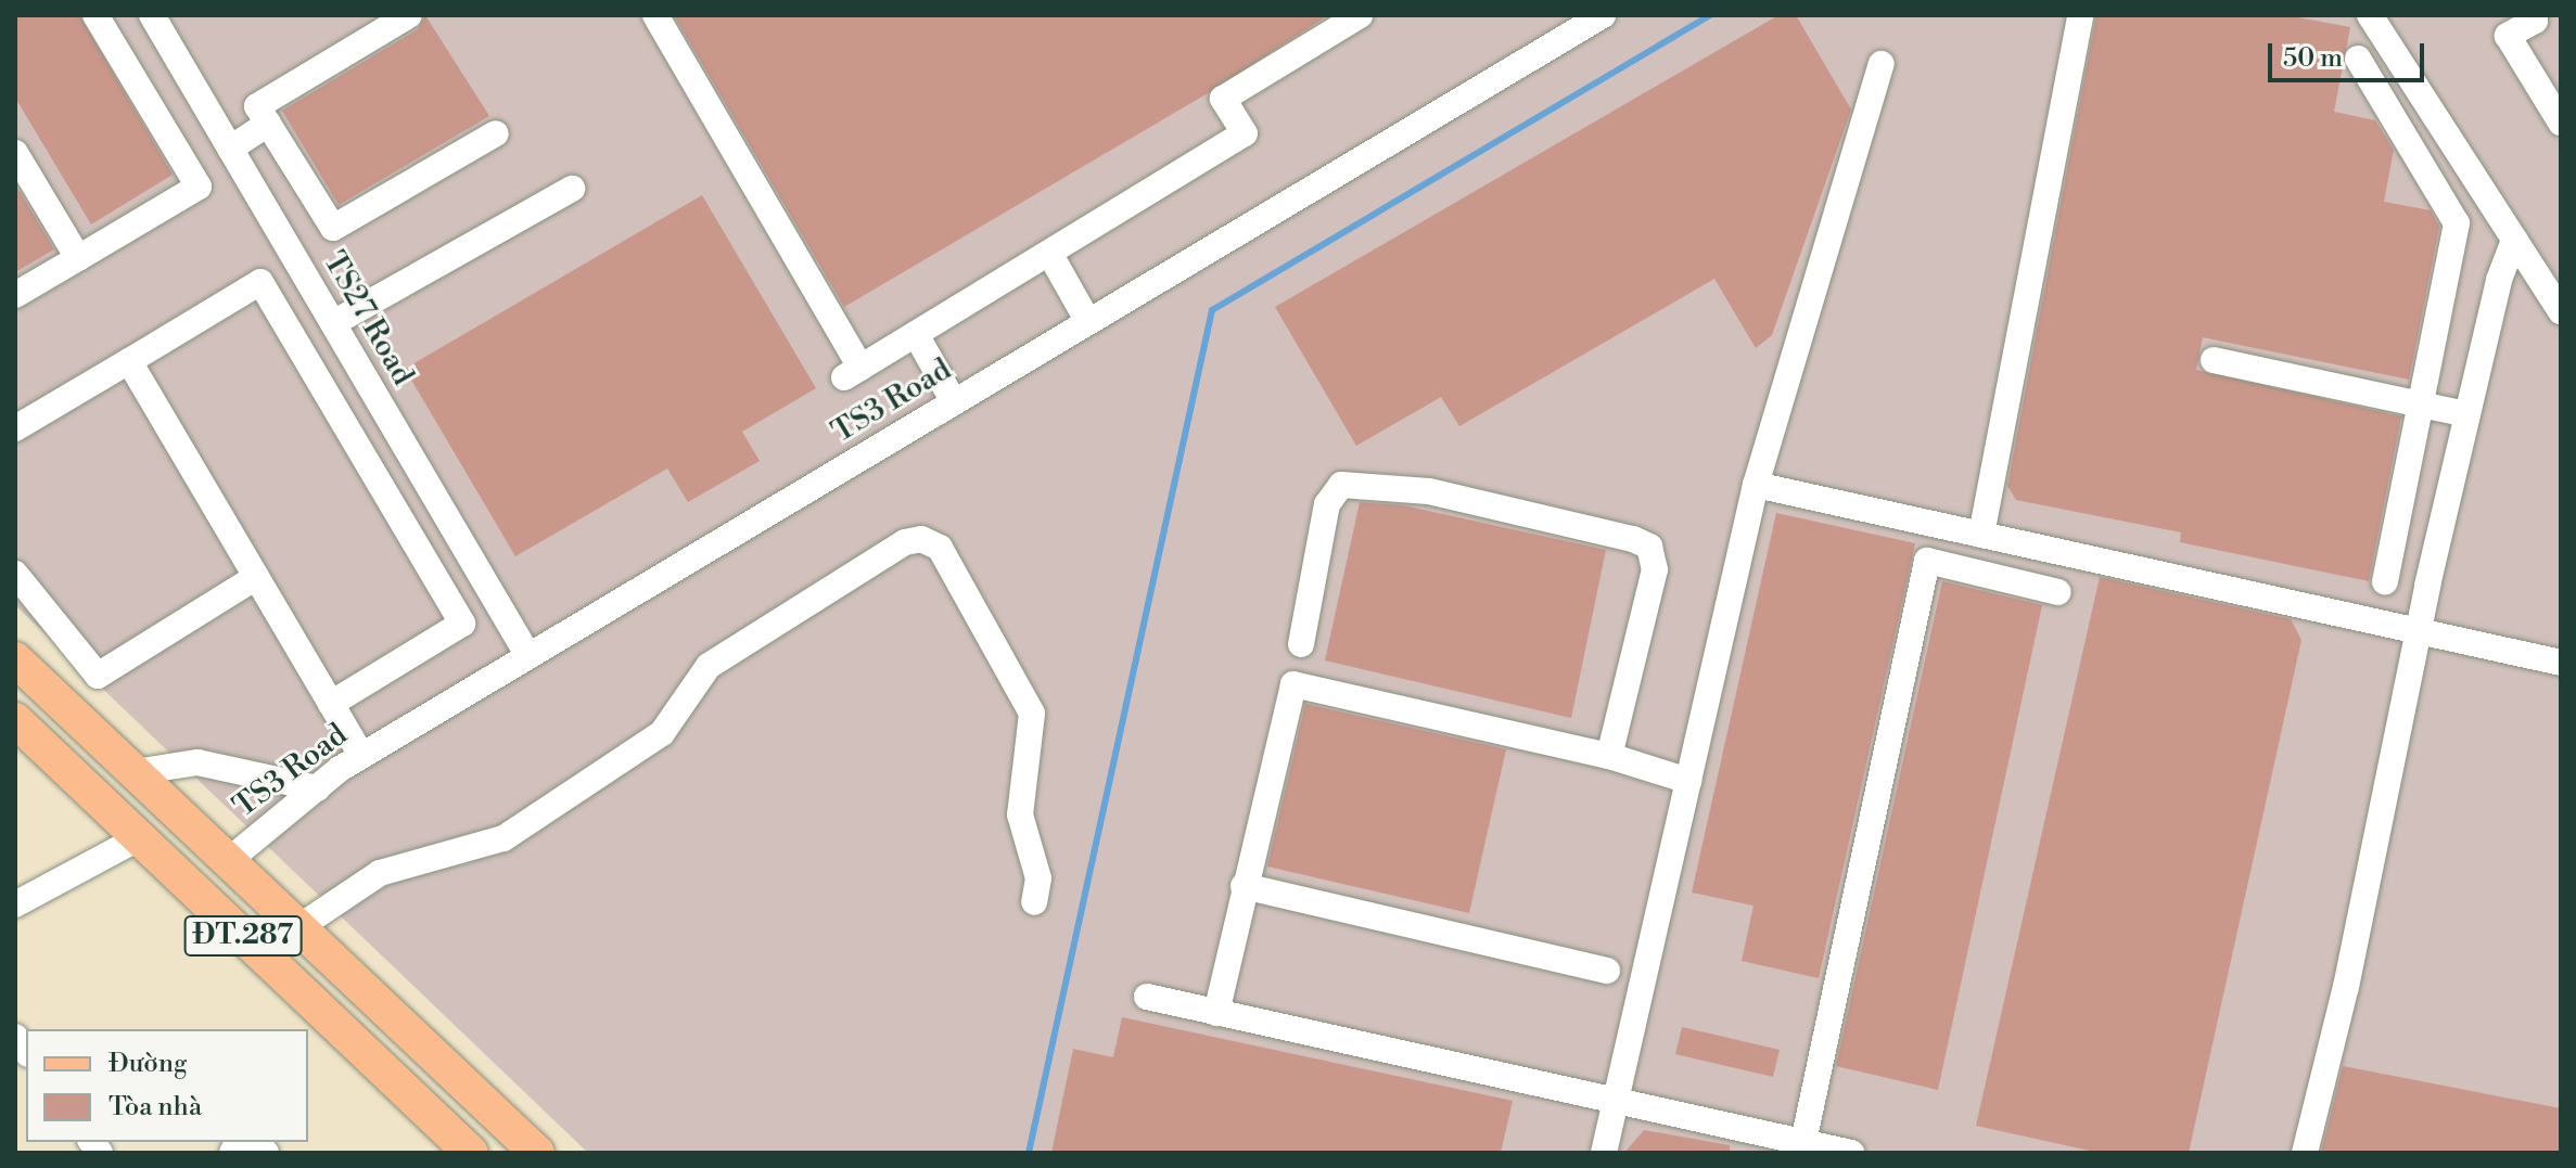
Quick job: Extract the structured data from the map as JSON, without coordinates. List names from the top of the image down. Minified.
{"streets":{"main road":["ĐT.287"],"street":["TS27 Road","TS3 Road"]},"crossings":[["TS27 Road","TS3 Road"],["TS3 Road","ĐT.287"]],"legend":["Đường","Tòa nhà"],"scale_bar":"50 m"}
